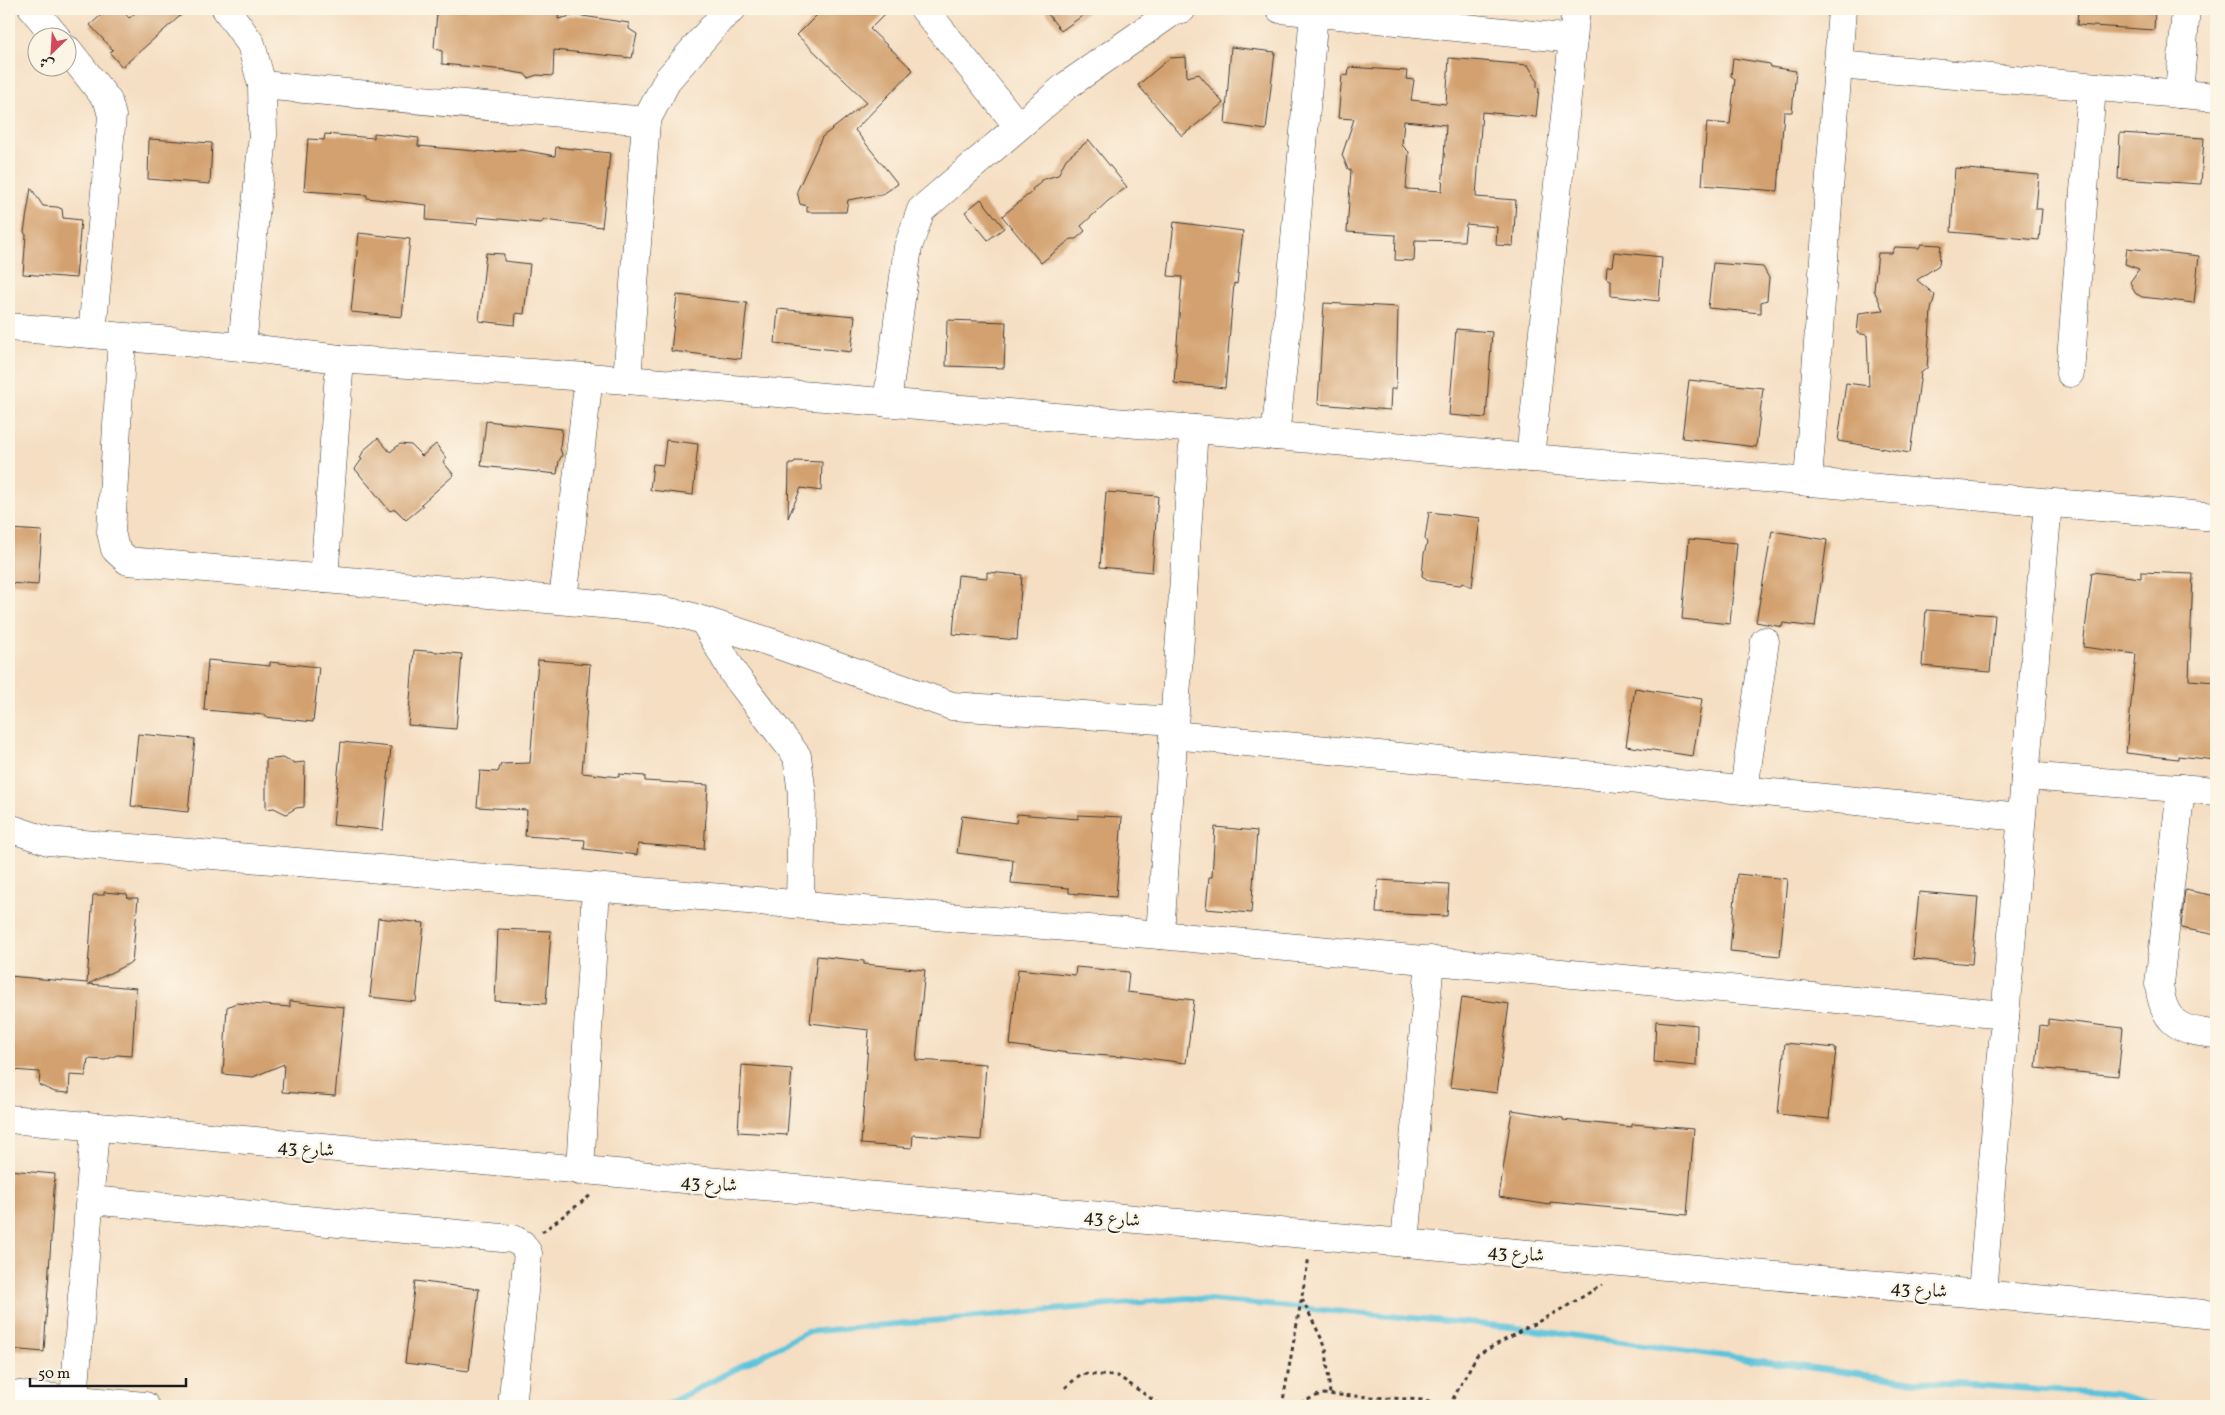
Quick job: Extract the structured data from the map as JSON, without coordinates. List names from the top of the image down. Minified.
{"streets":{"street":["شارع 43"]},"scale_bar":"50 m","north":"bottom left"}
